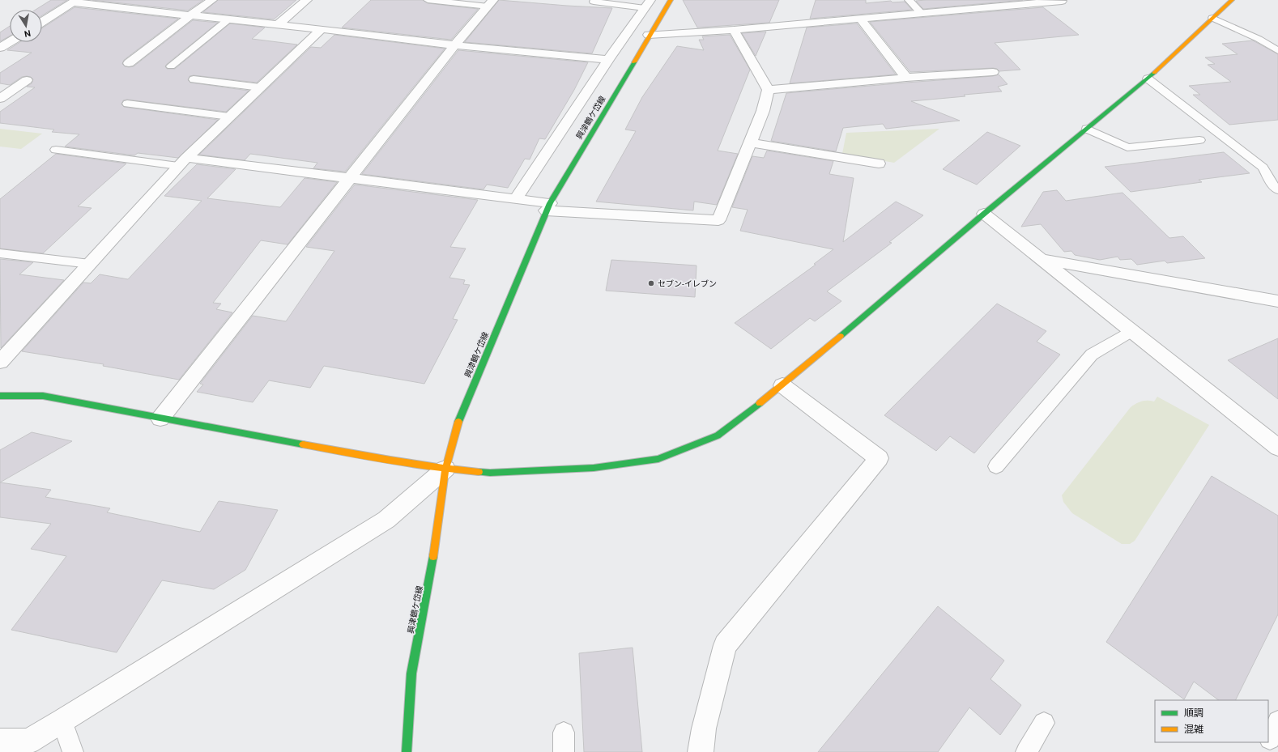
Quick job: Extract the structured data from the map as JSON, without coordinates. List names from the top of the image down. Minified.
{"streets":{"street":["興津鶴ケ岱線"]},"places":["セブン-イレブン"],"legend":["順調","混雑"],"north":"bottom"}
